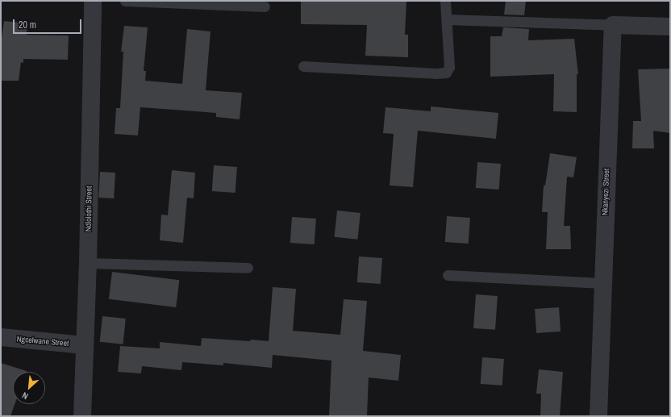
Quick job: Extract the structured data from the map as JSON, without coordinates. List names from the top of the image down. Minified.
{"streets":{"street":["Nkanyezi Street","Ndlolothi Street","Ngcelwane Street"]},"crossings":[["Ndlolothi Street","Ngcelwane Street"]],"scale_bar":"20 m","north":"bottom left"}
